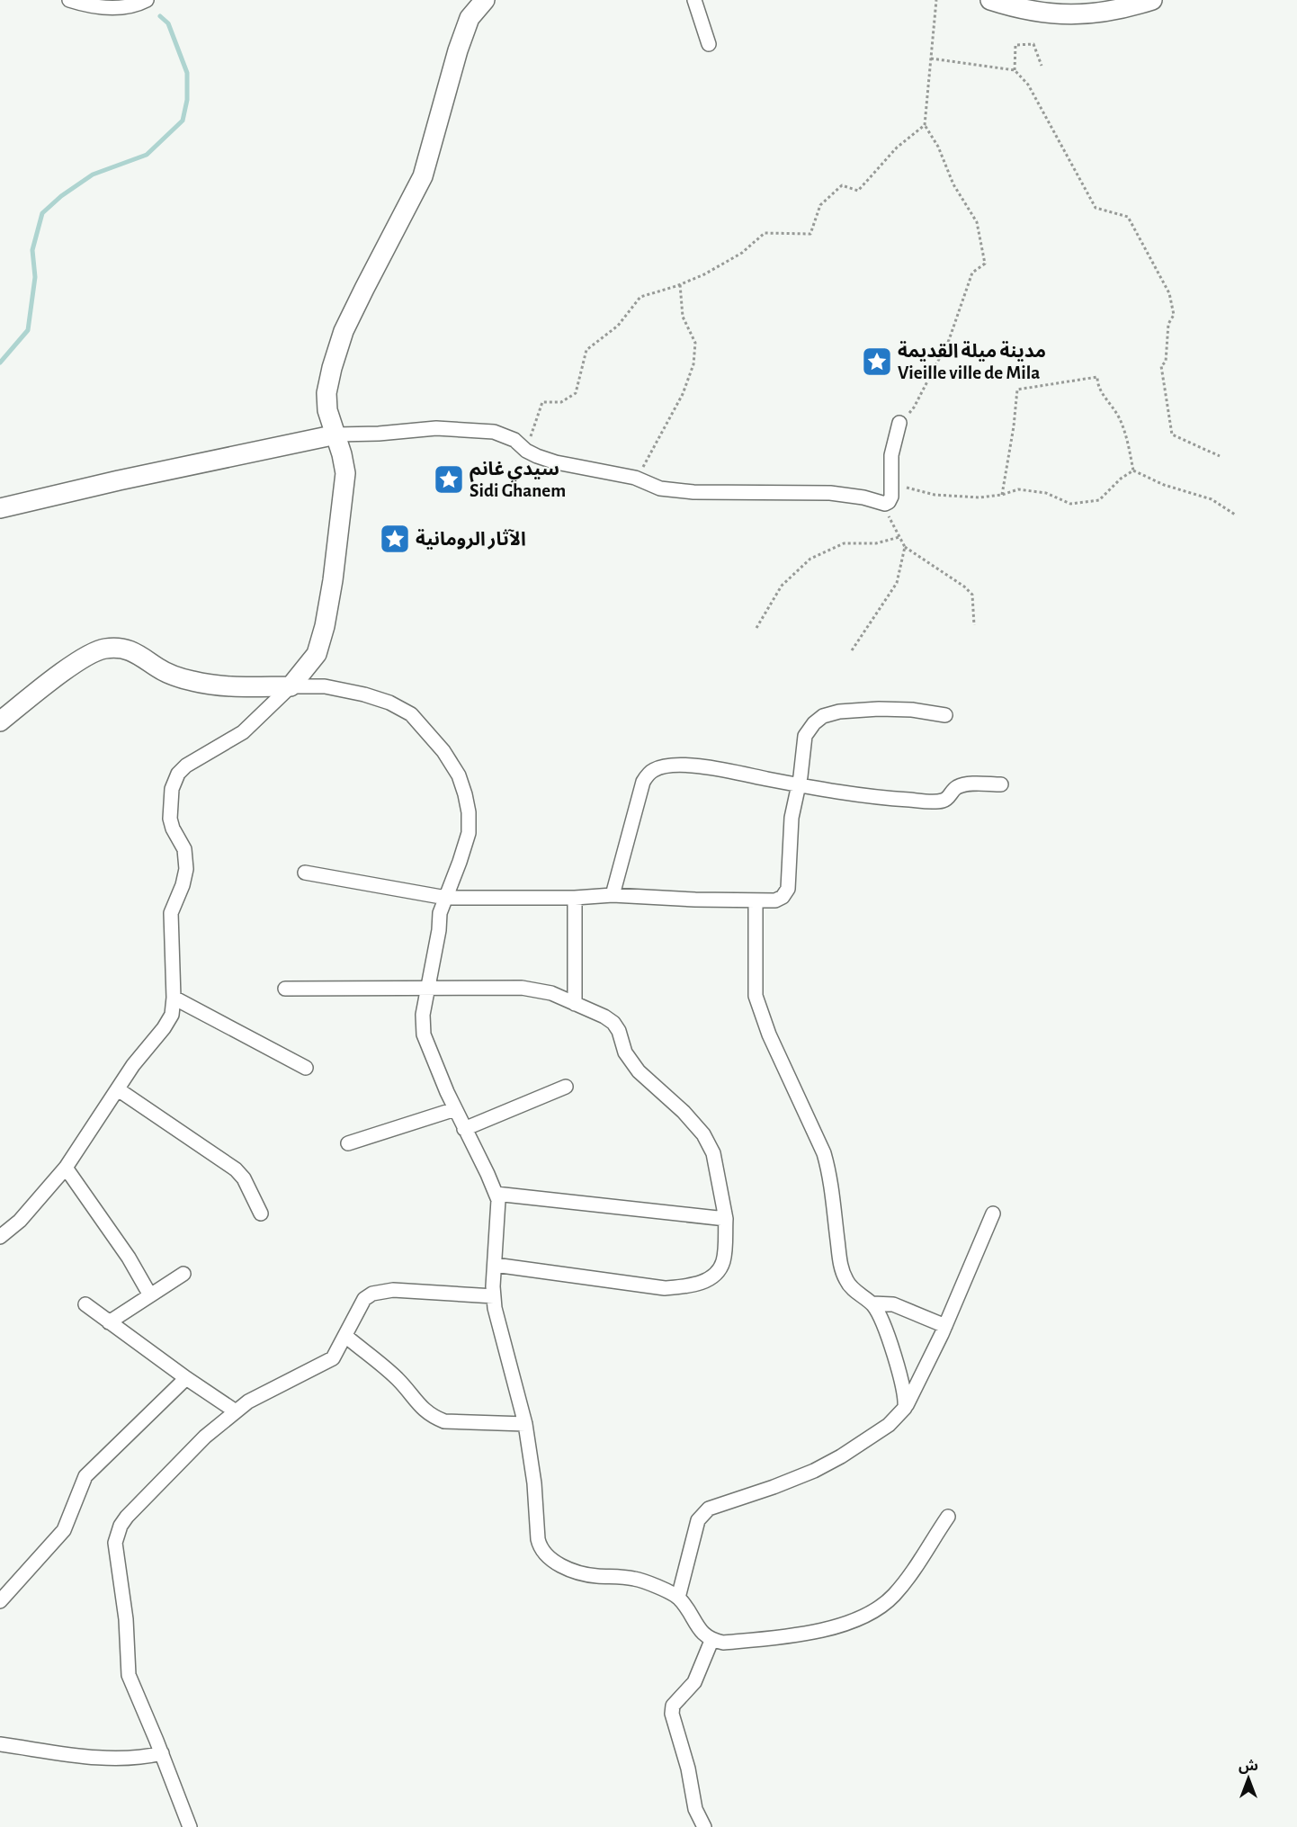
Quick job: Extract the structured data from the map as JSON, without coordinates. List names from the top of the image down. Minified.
{"places":{"place":["مدينة ميلة القديمة Vieille ville de Mila","سيدي غانم Sidi Ghanem","الآثار الرومانية"]},"north":"top"}
